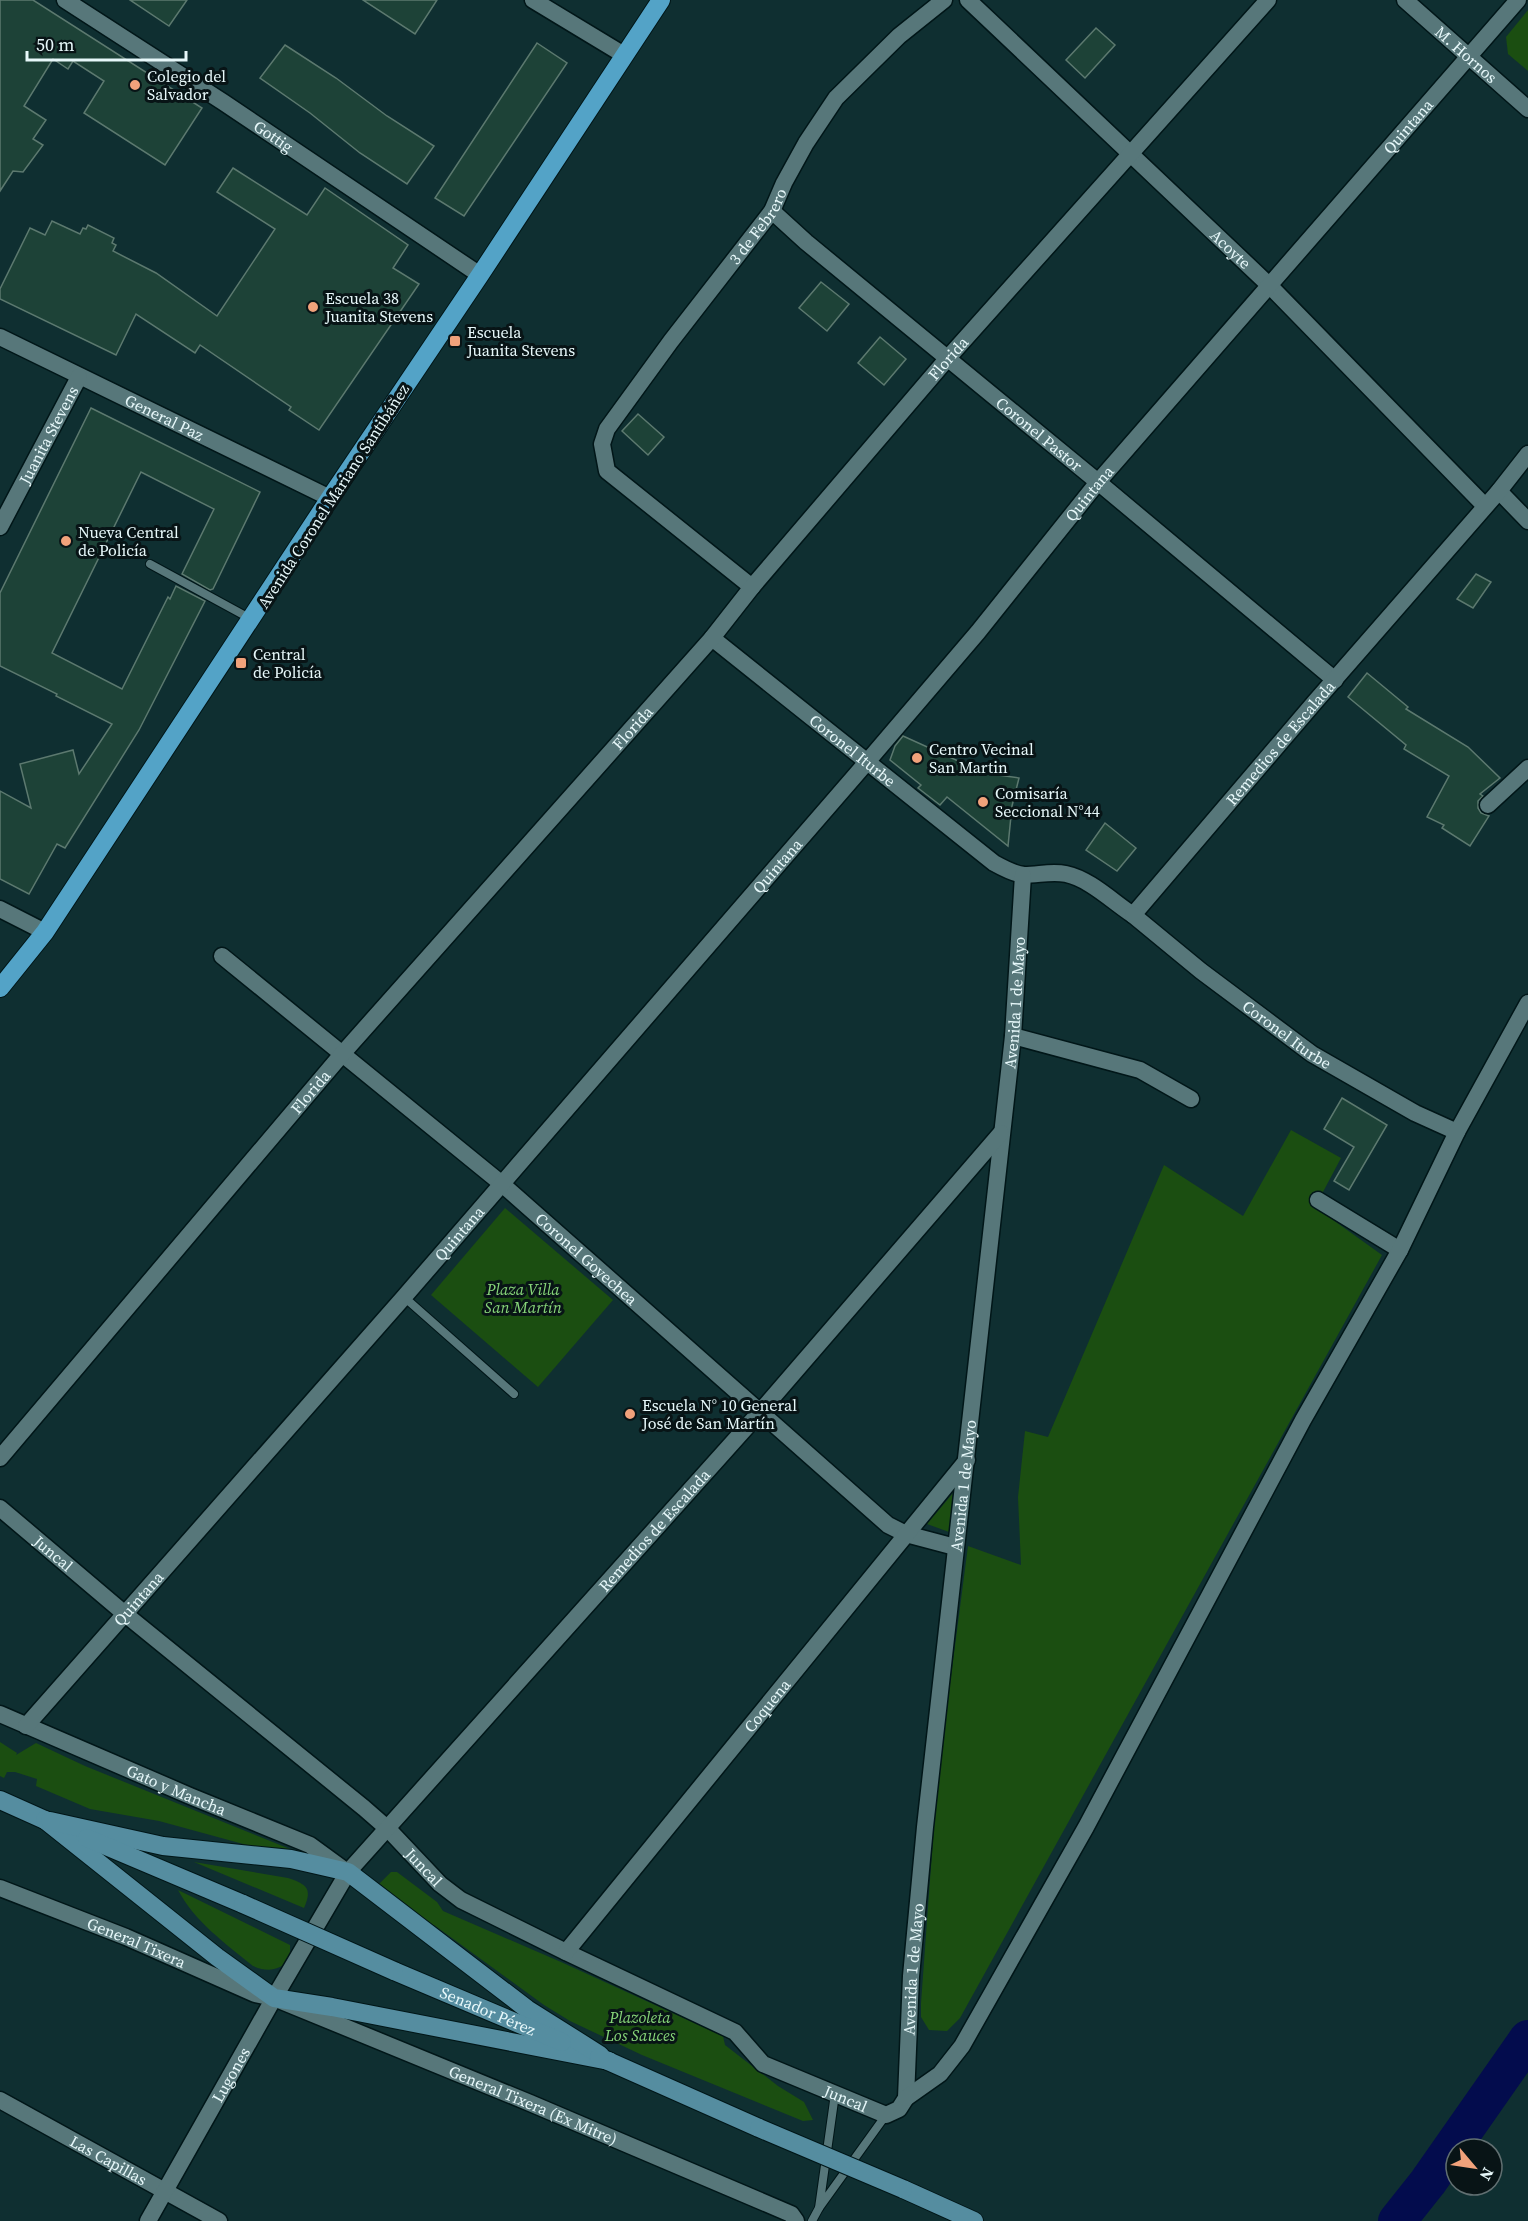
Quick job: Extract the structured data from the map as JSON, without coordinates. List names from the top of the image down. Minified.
{"streets":{"main road":["Avenida Coronel Mariano Santibáñez","Senador Pérez"],"street":["M. Hornos","Quintana","Gottig","3 de Febrero","Acoyte","Florida","General Paz","Coronel Pastor","Juanita Stevens","Remedios de Escalada","Coronel Iturbe","Avenida 1 de Mayo","Coronel Goyechea","Juncal","Coquena","Gato y Mancha","General Tixera","Lugones","General Tixera (Ex Mitre)","Las Capillas"]},"crossings":[["M. Hornos","Quintana"],["Quintana","Acoyte"],["Quintana","Coronel Pastor"],["Quintana","Coronel Iturbe"],["Quintana","Coronel Goyechea"],["Quintana","Juncal"],["Quintana","Gato y Mancha"],["Gottig","Avenida Coronel Mariano Santibáñez"],["3 de Febrero","Florida"],["3 de Febrero","Coronel Pastor"],["Acoyte","Florida"],["Acoyte","Remedios de Escalada"],["Florida","Coronel Pastor"],["Florida","Coronel Iturbe"],["Florida","Coronel Goyechea"],["General Paz","Juanita Stevens"],["General Paz","Avenida Coronel Mariano Santibáñez"],["Coronel Pastor","Remedios de Escalada"],["Remedios de Escalada","Coronel Iturbe"],["Remedios de Escalada","Avenida 1 de Mayo"],["Remedios de Escalada","Coronel Goyechea"],["Remedios de Escalada","Juncal"],["Remedios de Escalada","Gato y Mancha"],["Remedios de Escalada","Lugones"],["Coronel Iturbe","Avenida 1 de Mayo"],["Coronel Iturbe","Juncal"],["Avenida 1 de Mayo","Coronel Goyechea"],["Avenida 1 de Mayo","Juncal"],["Avenida 1 de Mayo","Coquena"],["Coronel Goyechea","Coquena"],["Juncal","Coquena"],["General Tixera","Lugones"],["General Tixera","General Tixera (Ex Mitre)"],["Lugones","General Tixera (Ex Mitre)"],["Lugones","Las Capillas"]],"parks":["Plaza Villa San Martín","Plazoleta Los Sauces"],"places":{"other":["Colegio del Salvador","Escuela 38 Juanita Stevens","Nueva Central de Policía","Centro Vecinal San Martin","Comisaría Seccional N°44","Escuela N° 10 General José de San Martín"],"transit":["Escuela Juanita Stevens","Central de Policía"]},"scale_bar":"50 m","north":"bottom right"}
